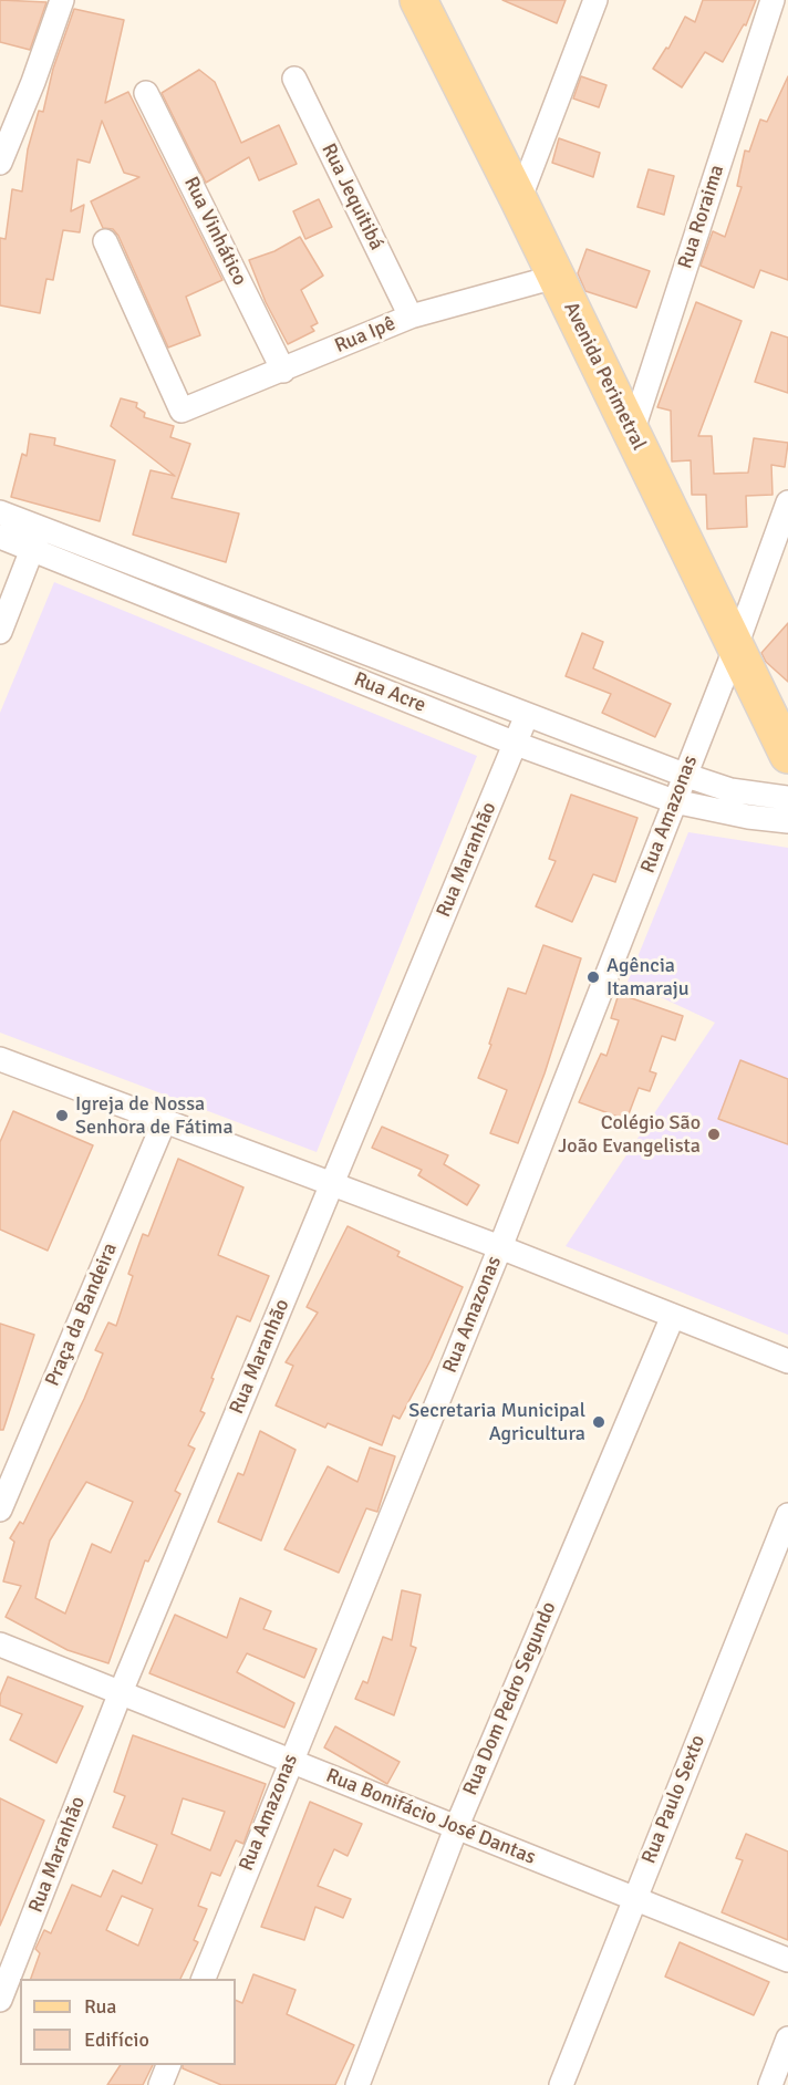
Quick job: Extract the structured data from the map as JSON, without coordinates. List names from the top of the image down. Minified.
{"streets":{"main road":["Avenida Perimetral"],"street":["Rua Jequitibá","Rua Roraima","Rua Vinhático","Rua Ipê","Rua Acre","Rua Amazonas","Rua Maranhão","Praça da Bandeira","Rua Dom Pedro Segundo","Rua Paulo Sexto","Rua Bonifácio José Dantas"]},"crossings":[["Rua Jequitibá","Rua Ipê"],["Rua Roraima","Avenida Perimetral"],["Rua Vinhático","Rua Ipê"],["Rua Ipê","Avenida Perimetral"],["Avenida Perimetral","Rua Amazonas"],["Rua Acre","Rua Amazonas"],["Rua Acre","Rua Maranhão"],["Rua Amazonas","Rua Bonifácio José Dantas"],["Rua Maranhão","Rua Bonifácio José Dantas"],["Rua Dom Pedro Segundo","Rua Bonifácio José Dantas"],["Rua Paulo Sexto","Rua Bonifácio José Dantas"]],"places":["Agência Itamaraju","Igreja de Nossa Senhora de Fátima","Colégio São João Evangelista","Secretaria Municipal Agricultura"],"legend":["Rua","Edifício"]}
